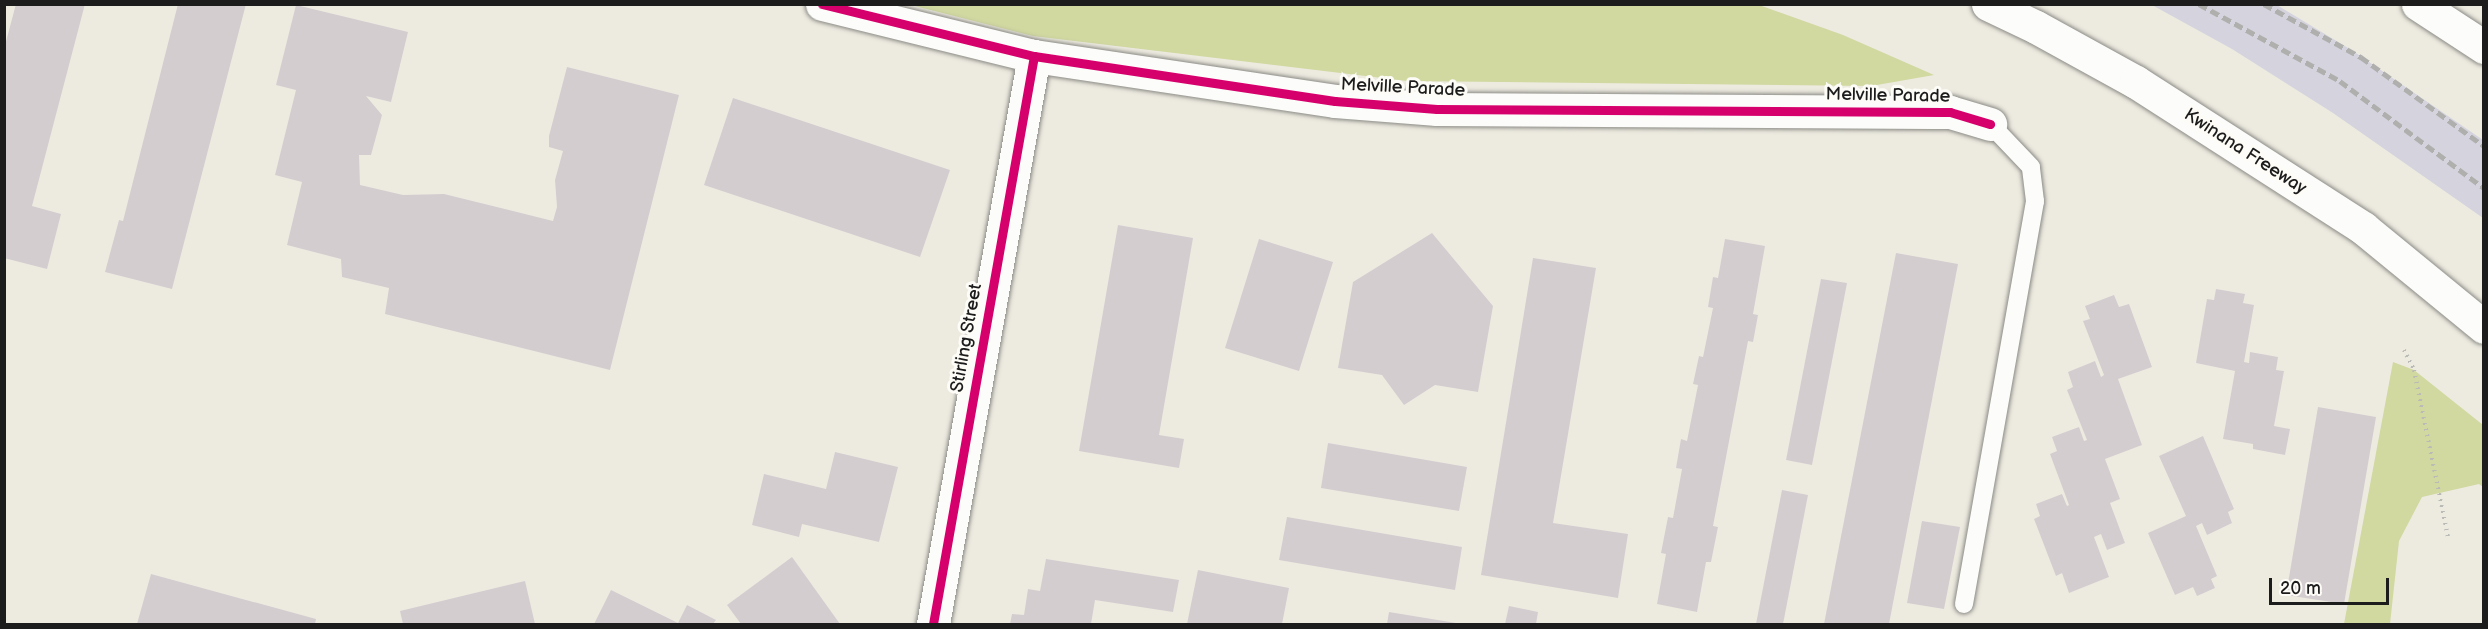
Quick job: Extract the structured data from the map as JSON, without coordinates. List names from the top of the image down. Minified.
{"streets":{"main road":["Melville Parade","Kwinana Freeway","Stirling Street"]},"crossings":[["Melville Parade","Stirling Street"]],"scale_bar":"20 m"}
